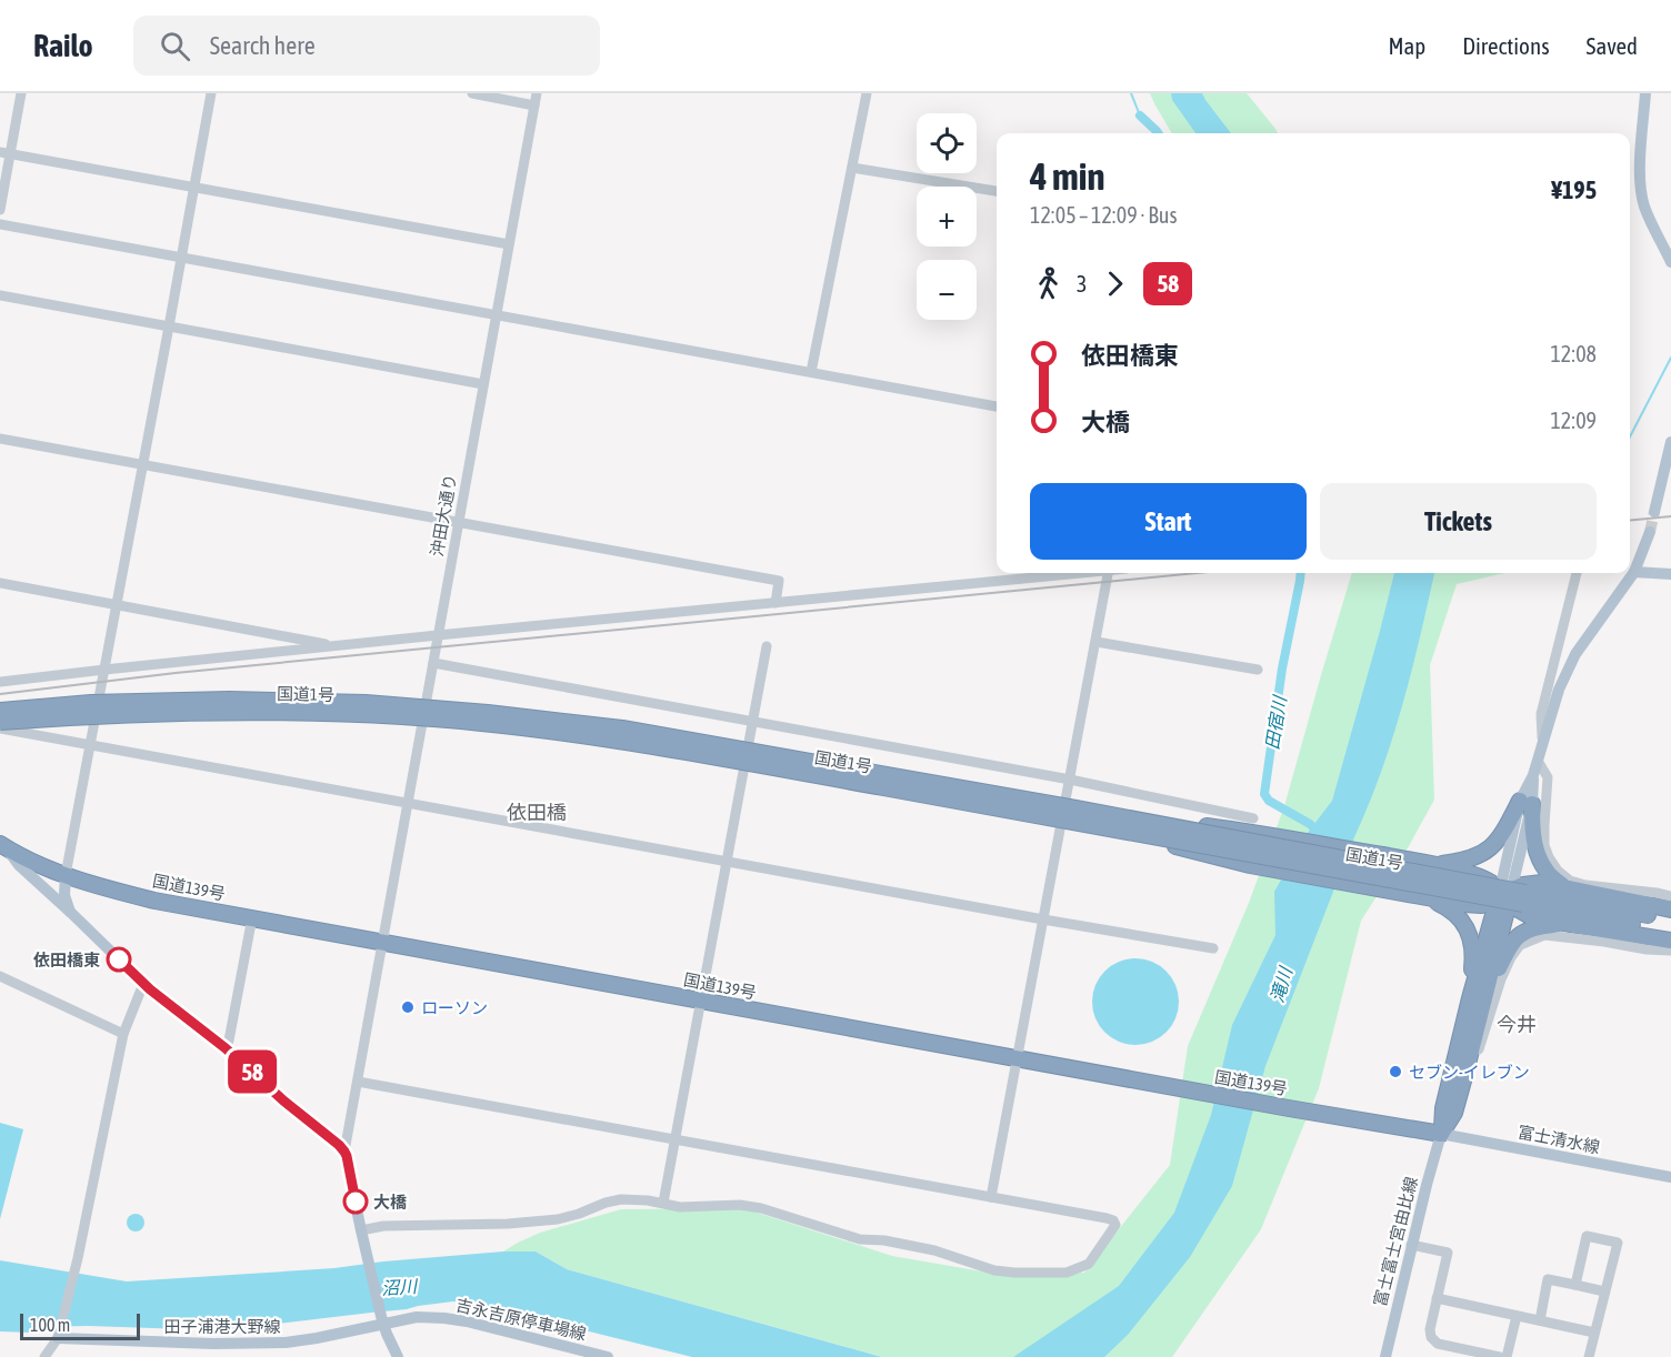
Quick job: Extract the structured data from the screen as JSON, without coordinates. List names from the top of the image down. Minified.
{"streets":{"highway":["国道1号","国道139号"],"main road":["富士清水線","富士富士宮由比線","吉永吉原停車場線","田子浦港大野線"],"street":["沖田大通り"]},"crossings":[["沖田大通り","国道139号"],["国道139号","富士清水線"],["国道139号","富士富士宮由比線"],["富士清水線","富士富士宮由比線"],["吉永吉原停車場線","田子浦港大野線"]],"districts":["依田橋","今井"],"water":["田宿川","滝川","沼川"],"places":["依田橋東","ローソン","セブン-イレブン","大橋"],"lines":["bus line 58"],"scale_bar":"100 m","page":{"header":"Railo","search":"Search here","nav":["Map","Directions","Saved"],"on_map":"58","map_buttons":["+","−"],"heading":["4 min","12:05 – 12:09 · Bus","¥195"],"legs":["3","58"],"list":[{"name":"依田橋東","value":"12:08"},{"name":"大橋","value":"12:09"}],"buttons":["Start","Tickets"],"scale":"100 m"}}
